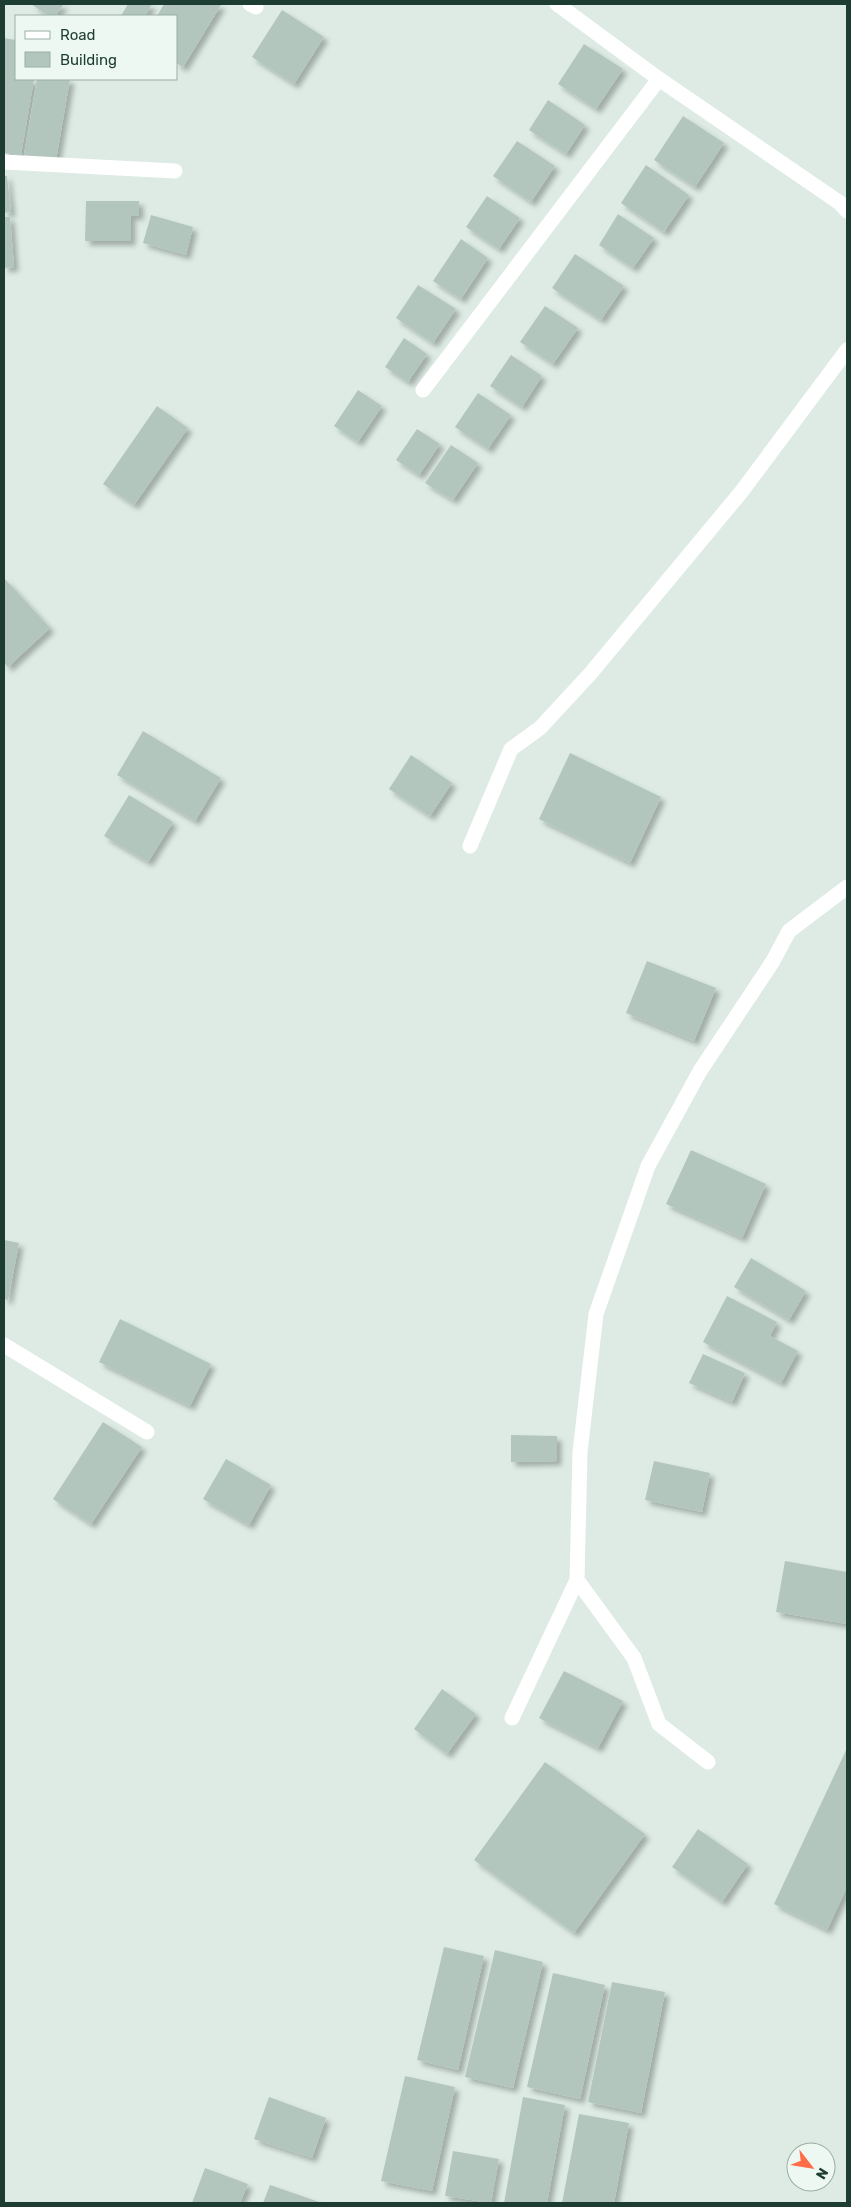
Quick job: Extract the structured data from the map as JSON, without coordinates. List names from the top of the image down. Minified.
{"legend":["Road","Building"],"north":"bottom right"}
